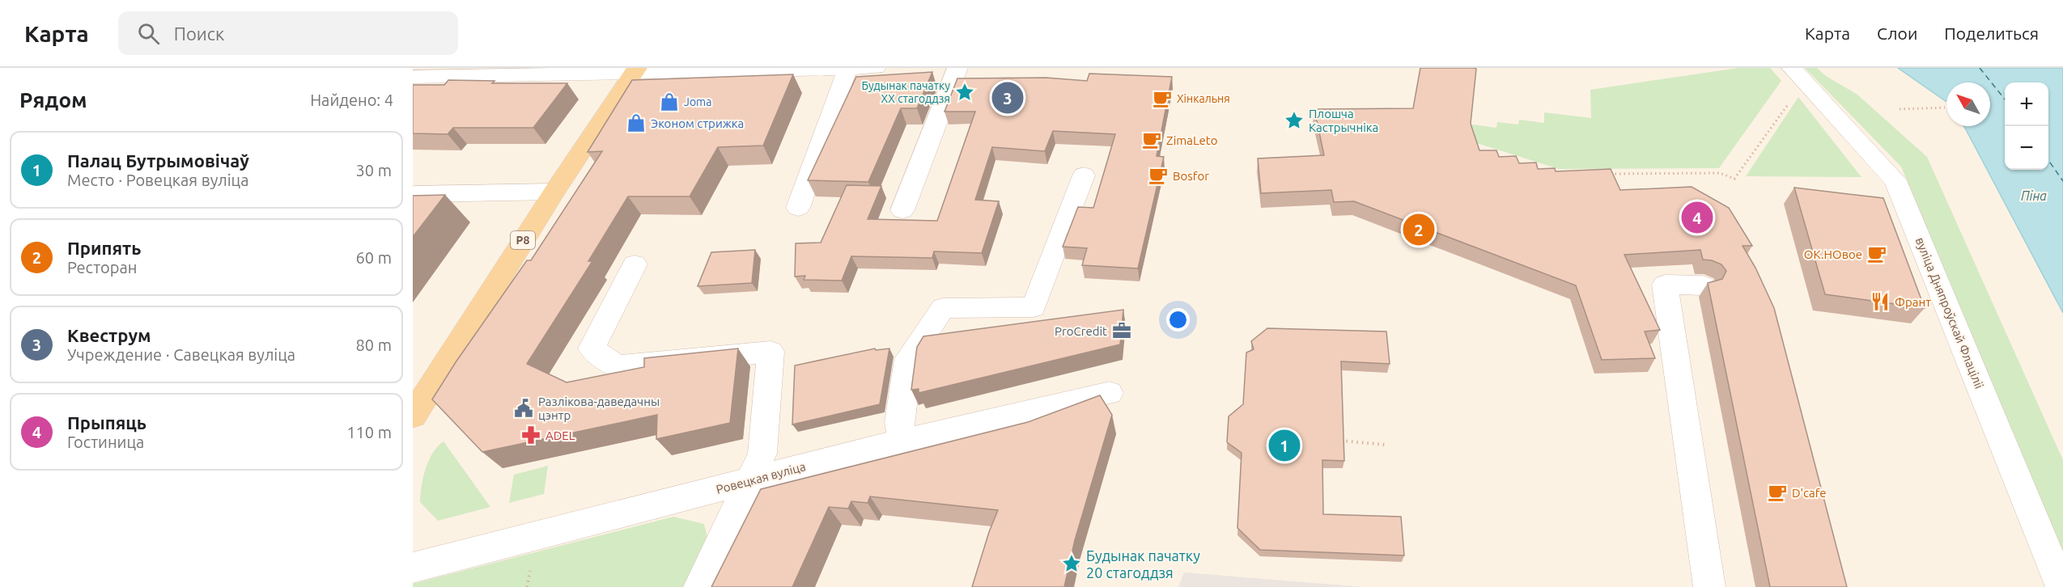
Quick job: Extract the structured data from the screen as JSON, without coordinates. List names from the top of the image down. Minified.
{"streets":{"main road":["Р8"],"street":["вуліца Дняпроўскай Флаціліі","Ровецкая вуліца"]},"water":["Піна"],"places":{"place":["Будынак пачатку ХХ стагоддзя","Плошча Кастрычніка","Будынак пачатку 20 стагоддзя"],"cafe":["Хінкальня","ZimaLeto","Bosfor","ОК.НОвое","D'cafe"],"shop":["Joma","Эконом стрижка"],"restaurant":["Франт"],"office":["ProCredit"],"public building":["Разлікова-даведачны цэнтр"],"pharmacy":["ADEL"]},"north":"top left","page":{"header":"Карта","search":"Поиск","nav":["Карта","Слои","Поделиться"],"heading":["Рядом","Найдено: 4"],"pins":["3","4","2","1"],"map_buttons":["+","−"],"list":[{"mark":"1","name":"Палац Бутрымовічаў","note":"Место · Ровецкая вуліца","value":"30 m"},{"mark":"2","name":"Припять","note":"Ресторан","value":"60 m"},{"mark":"3","name":"Квеструм","note":"Учреждение · Савецкая вуліца","value":"80 m"},{"mark":"4","name":"Прыпяць","note":"Гостиница","value":"110 m"}]}}
